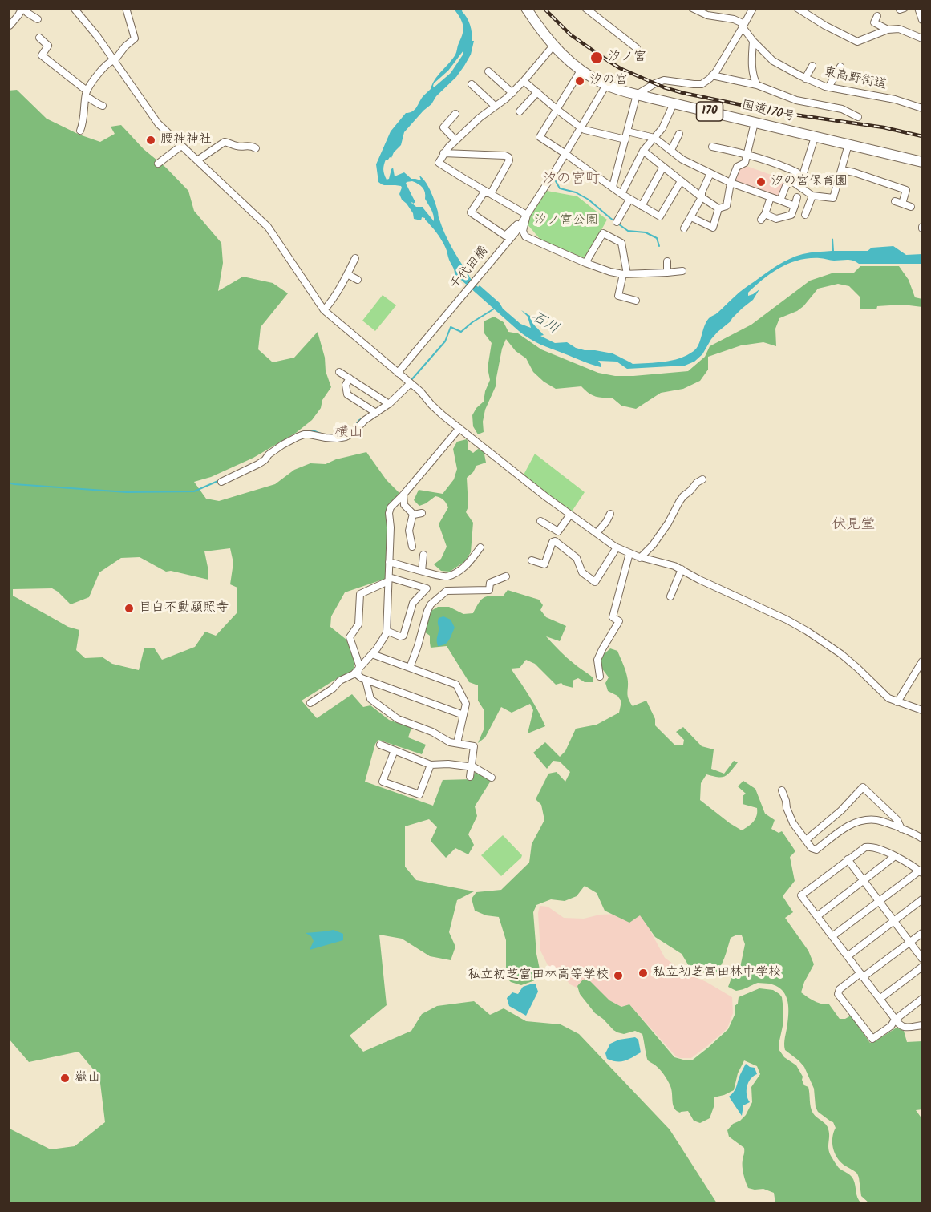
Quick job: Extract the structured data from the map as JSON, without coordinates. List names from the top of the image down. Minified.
{"streets":{"highway":["170","国道170号"],"street":["東高野街道","千代田橋"]},"districts":["汐の宮町","横山","伏見堂"],"water":["石川"],"parks":["汐ノ宮公園"],"places":["汐ノ宮","汐の宮","腰神神社","汐の宮保育園","目白不動願照寺","私立初芝富田林中学校","私立初芝富田林高等学校","嶽山"]}
